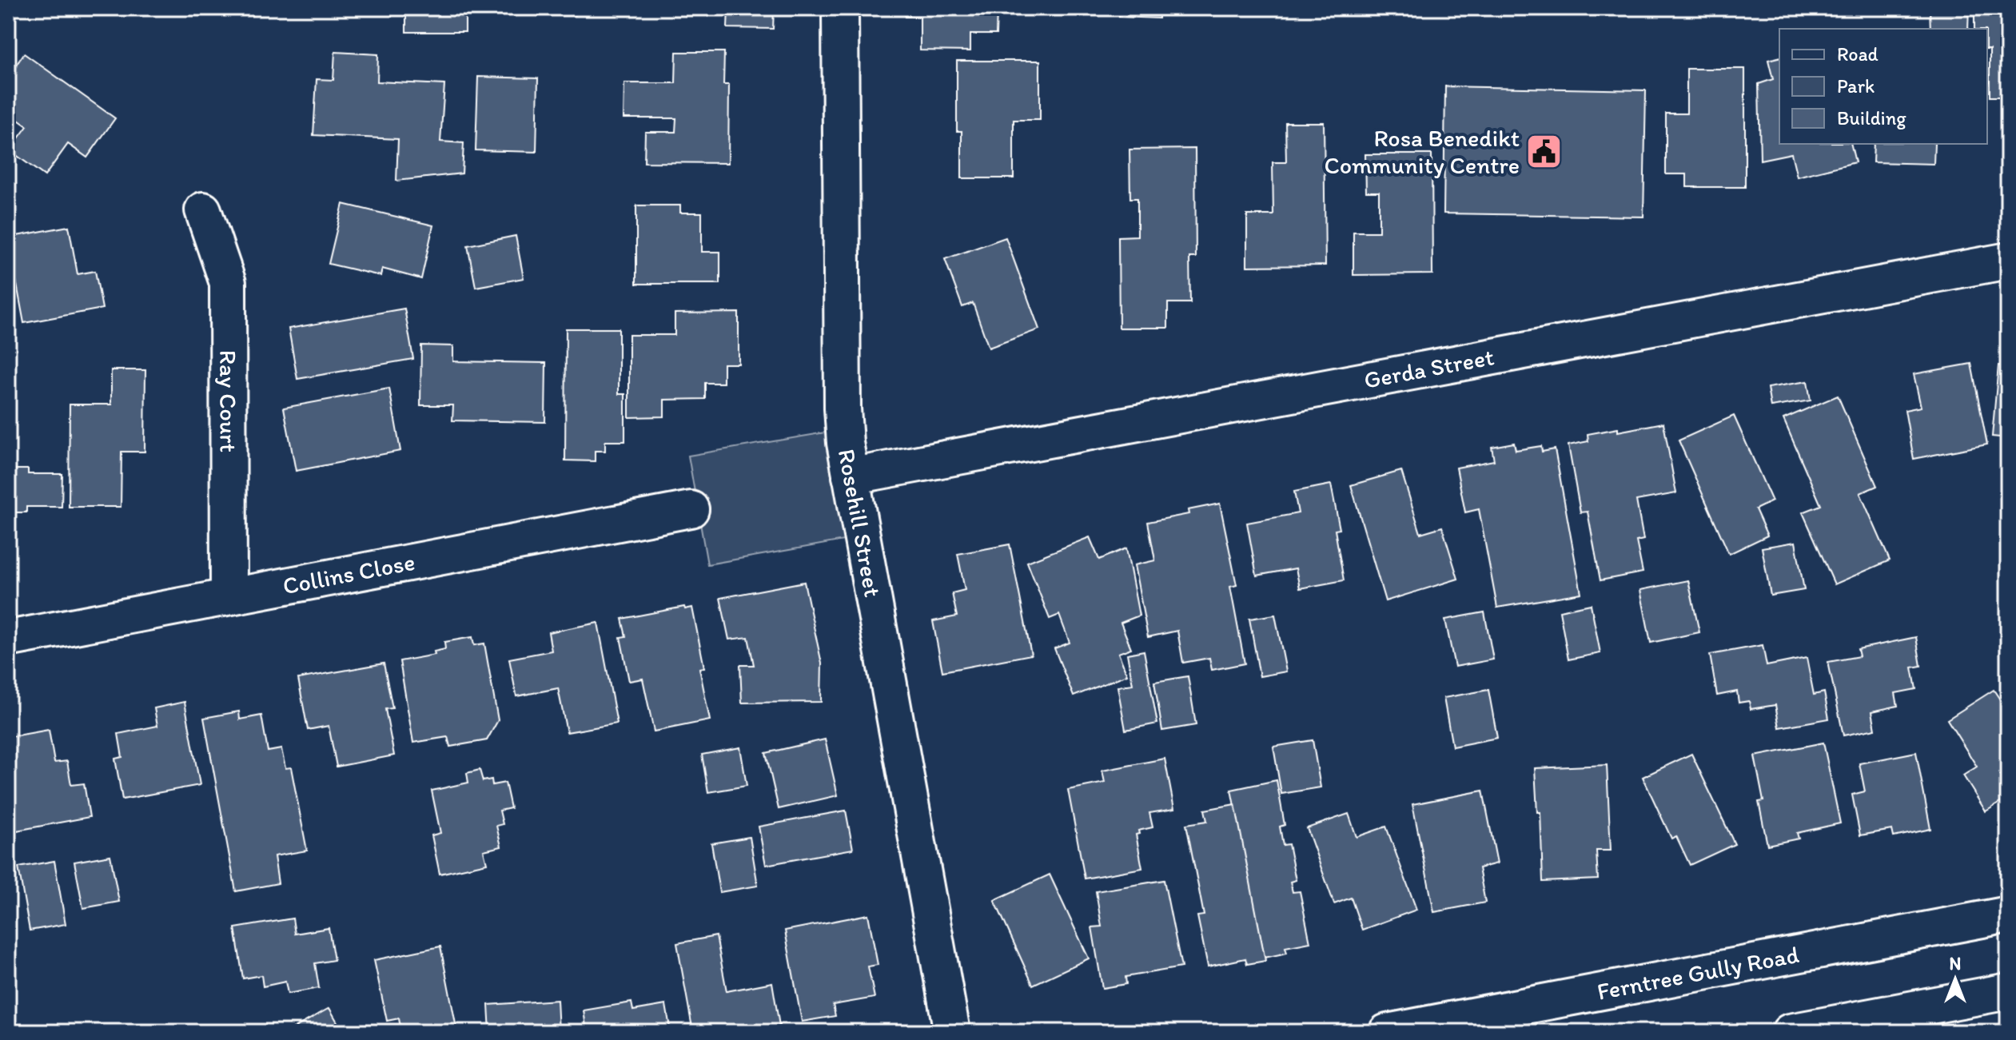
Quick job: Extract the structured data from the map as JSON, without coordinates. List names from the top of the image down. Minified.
{"streets":{"street":["Gerda Street","Ray Court","Rosehill Street","Collins Close","Ferntree Gully Road"]},"crossings":[["Gerda Street","Rosehill Street"],["Ray Court","Collins Close"]],"places":{"public building":["Rosa Benedikt Community Centre"]},"legend":["Road","Park","Building"],"north":"top"}
